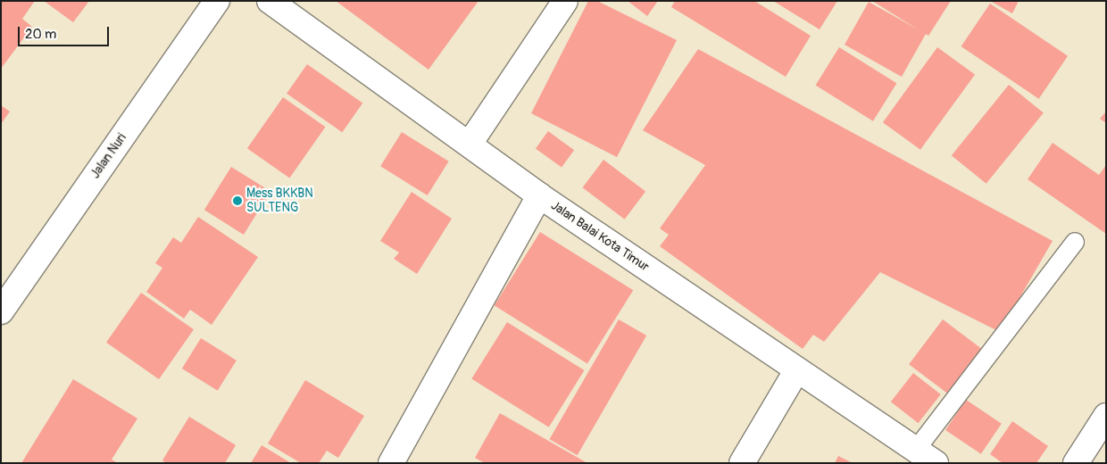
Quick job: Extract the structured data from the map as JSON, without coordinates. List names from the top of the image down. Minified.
{"streets":{"street":["Jalan Nuri","Jalan Balai Kota Timur"]},"places":["Mess BKKBN SULTENG"],"scale_bar":"20 m"}
